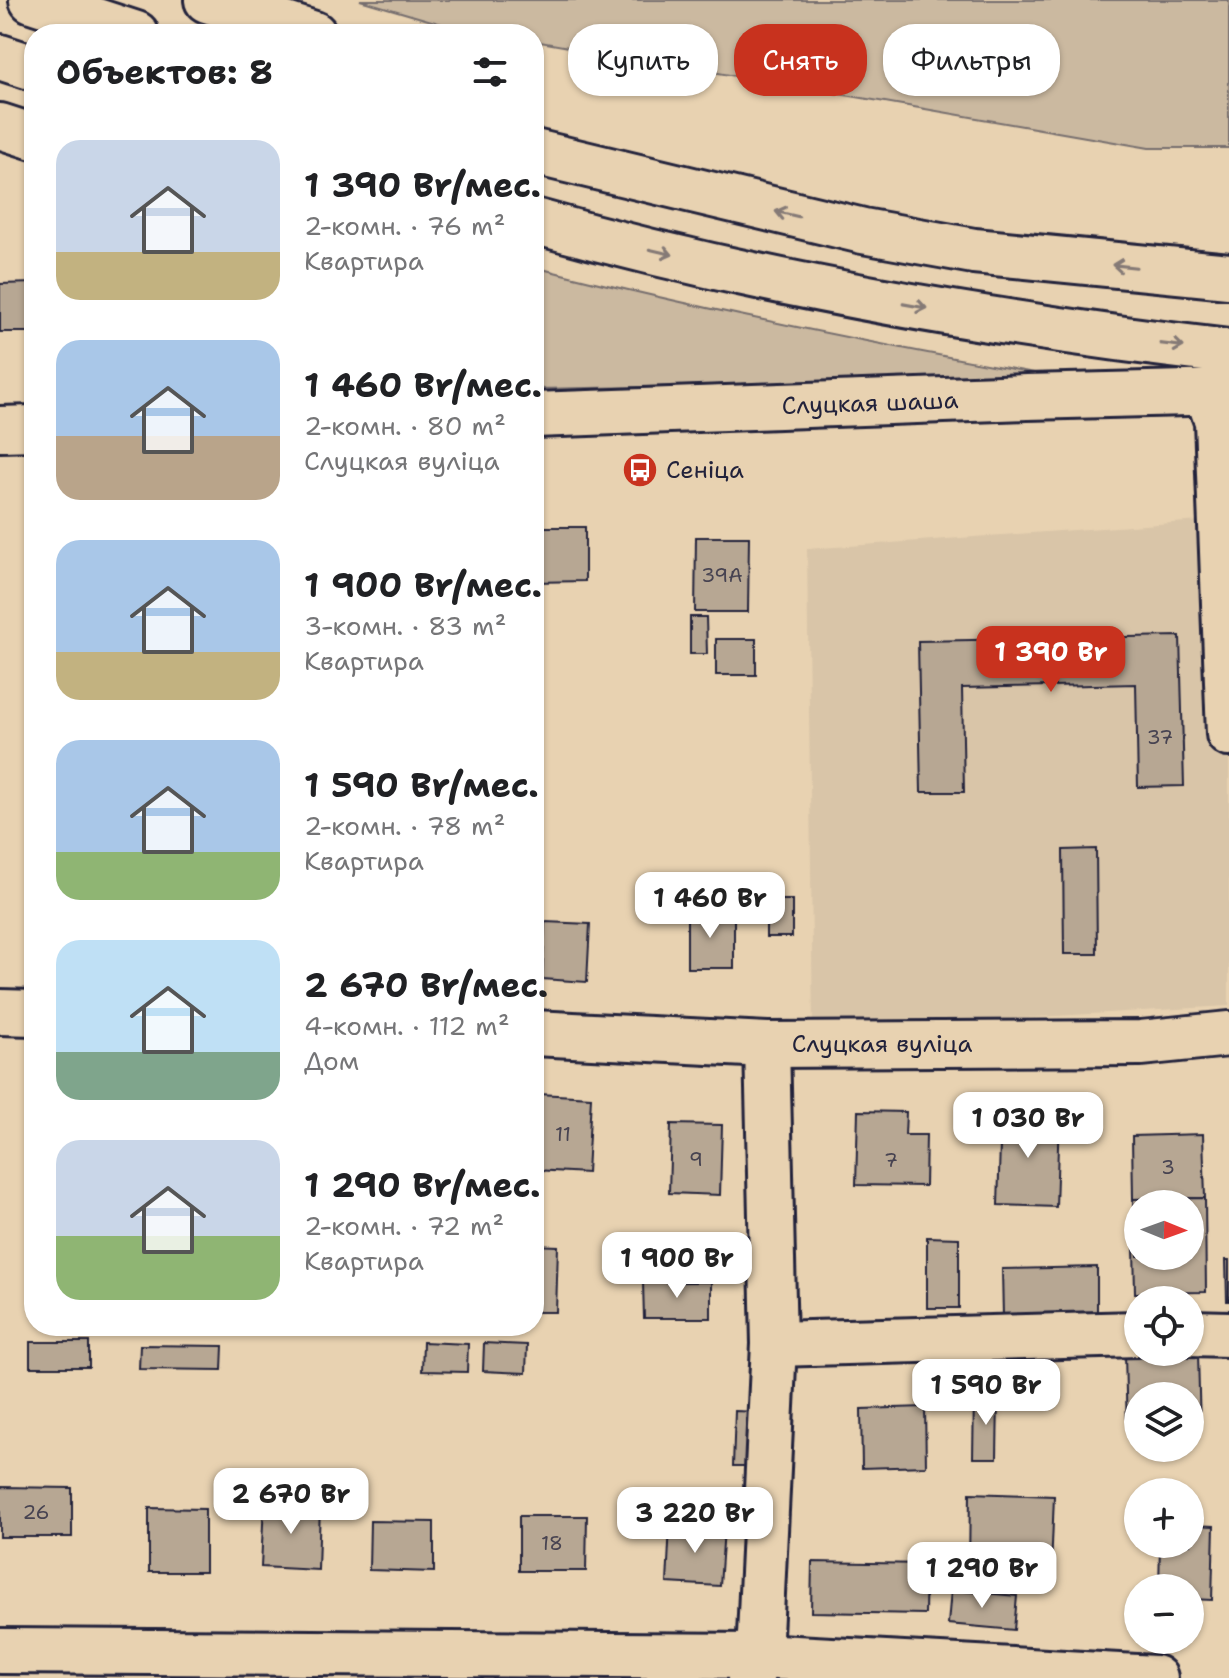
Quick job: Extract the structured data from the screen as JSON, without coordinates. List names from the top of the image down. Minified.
{"streets":{"main road":["Слуцкая шаша","Слуцкая вуліца"]},"places":{"bus stop":["Сеніца"]},"house_numbers":["39А","37","11","9","7","3","26","18"],"north":"right","page":{"chip":["Купить","Снять","Фильтры"],"heading":"Объектов: 8","list":[{"name":"1 390 Br/мес.","note":"2-комн. · 76 m² · Квартира"},{"name":"1 460 Br/мес.","note":"2-комн. · 80 m² · Слуцкая вуліца"},{"name":"1 900 Br/мес.","note":"3-комн. · 83 m² · Квартира"},{"name":"1 590 Br/мес.","note":"2-комн. · 78 m² · Квартира"},{"name":"2 670 Br/мес.","note":"4-комн. · 112 m² · Дом"},{"name":"1 290 Br/мес.","note":"2-комн. · 72 m² · Квартира"}],"price":["1 390 Br","1 460 Br","1 030 Br","1 900 Br","1 590 Br","2 670 Br","3 220 Br","1 290 Br"],"map_buttons":["+","−"]}}
